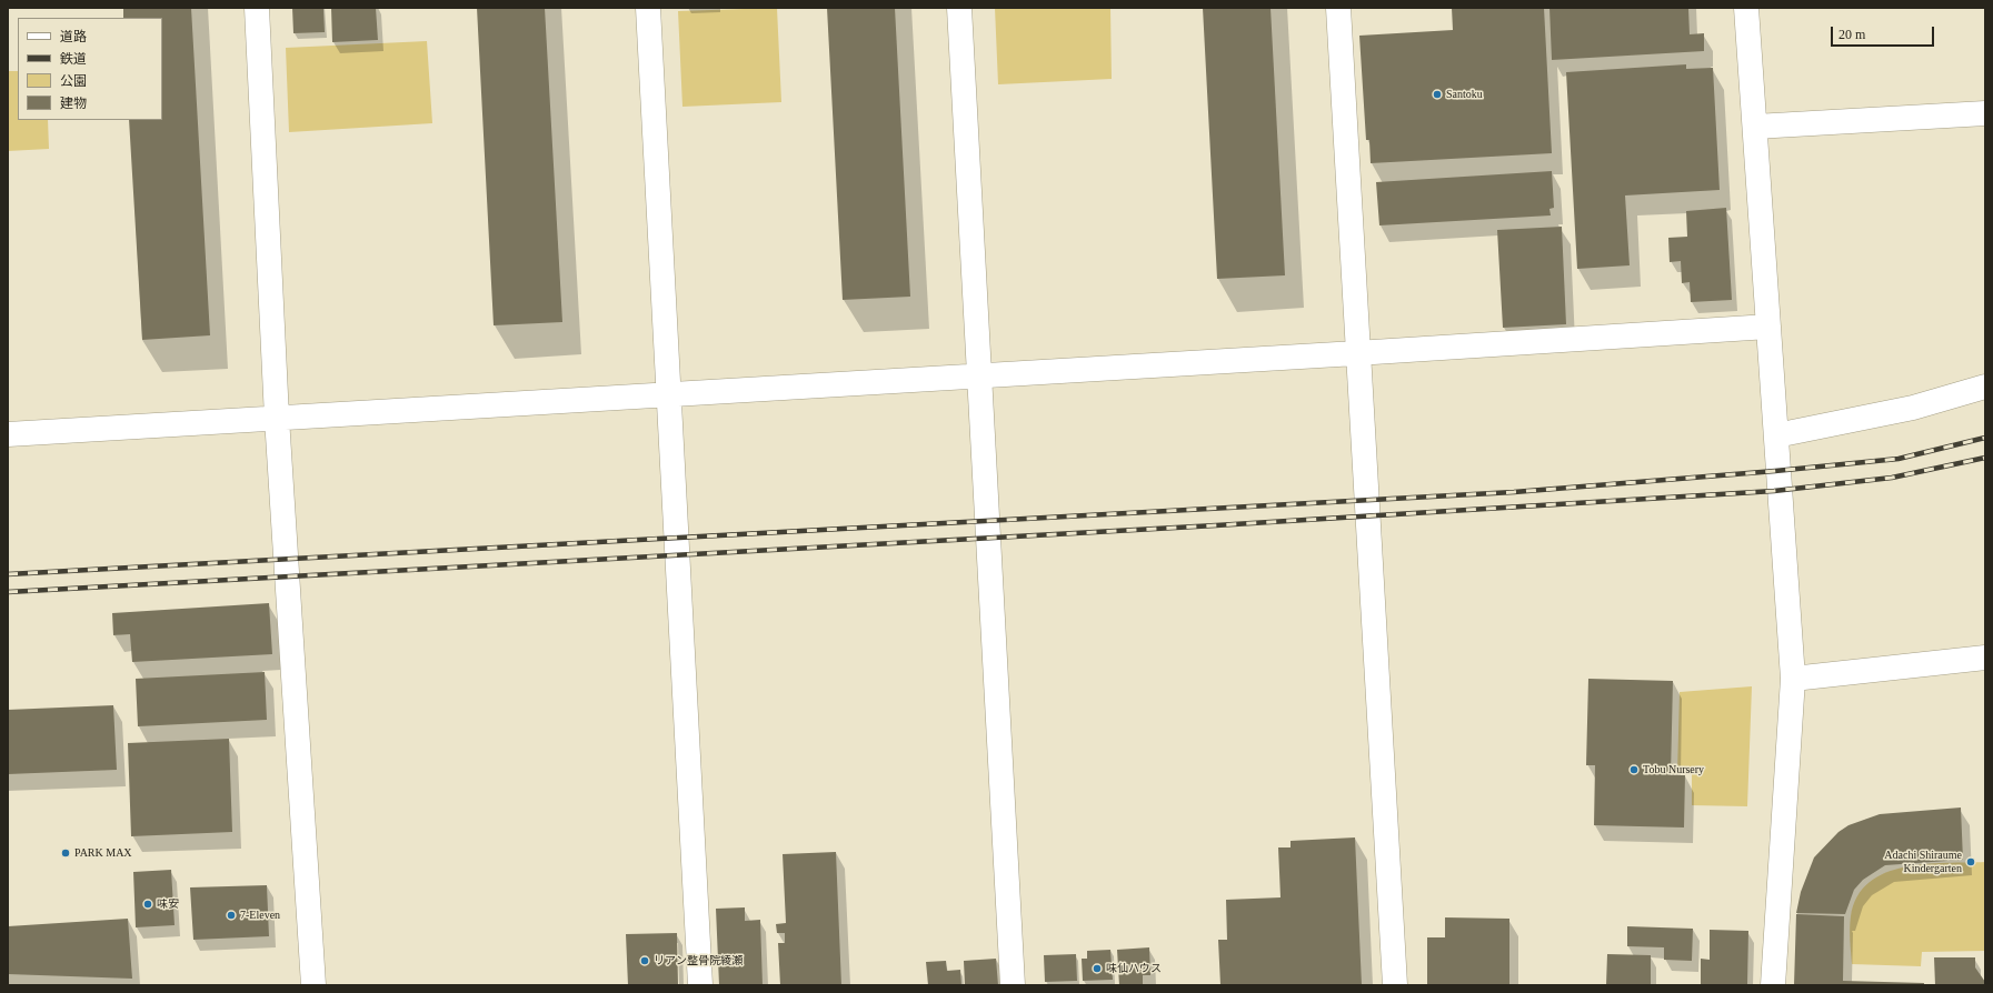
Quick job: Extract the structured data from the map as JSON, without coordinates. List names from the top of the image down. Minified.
{"places":["Santoku","Tobu Nursery","PARK MAX","Adachi Shiraume Kindergarten","味安","7-Eleven","リアン整骨院綾瀬","味仙ハウス"],"legend":["道路","鉄道","公園","建物"],"scale_bar":"20 m"}
